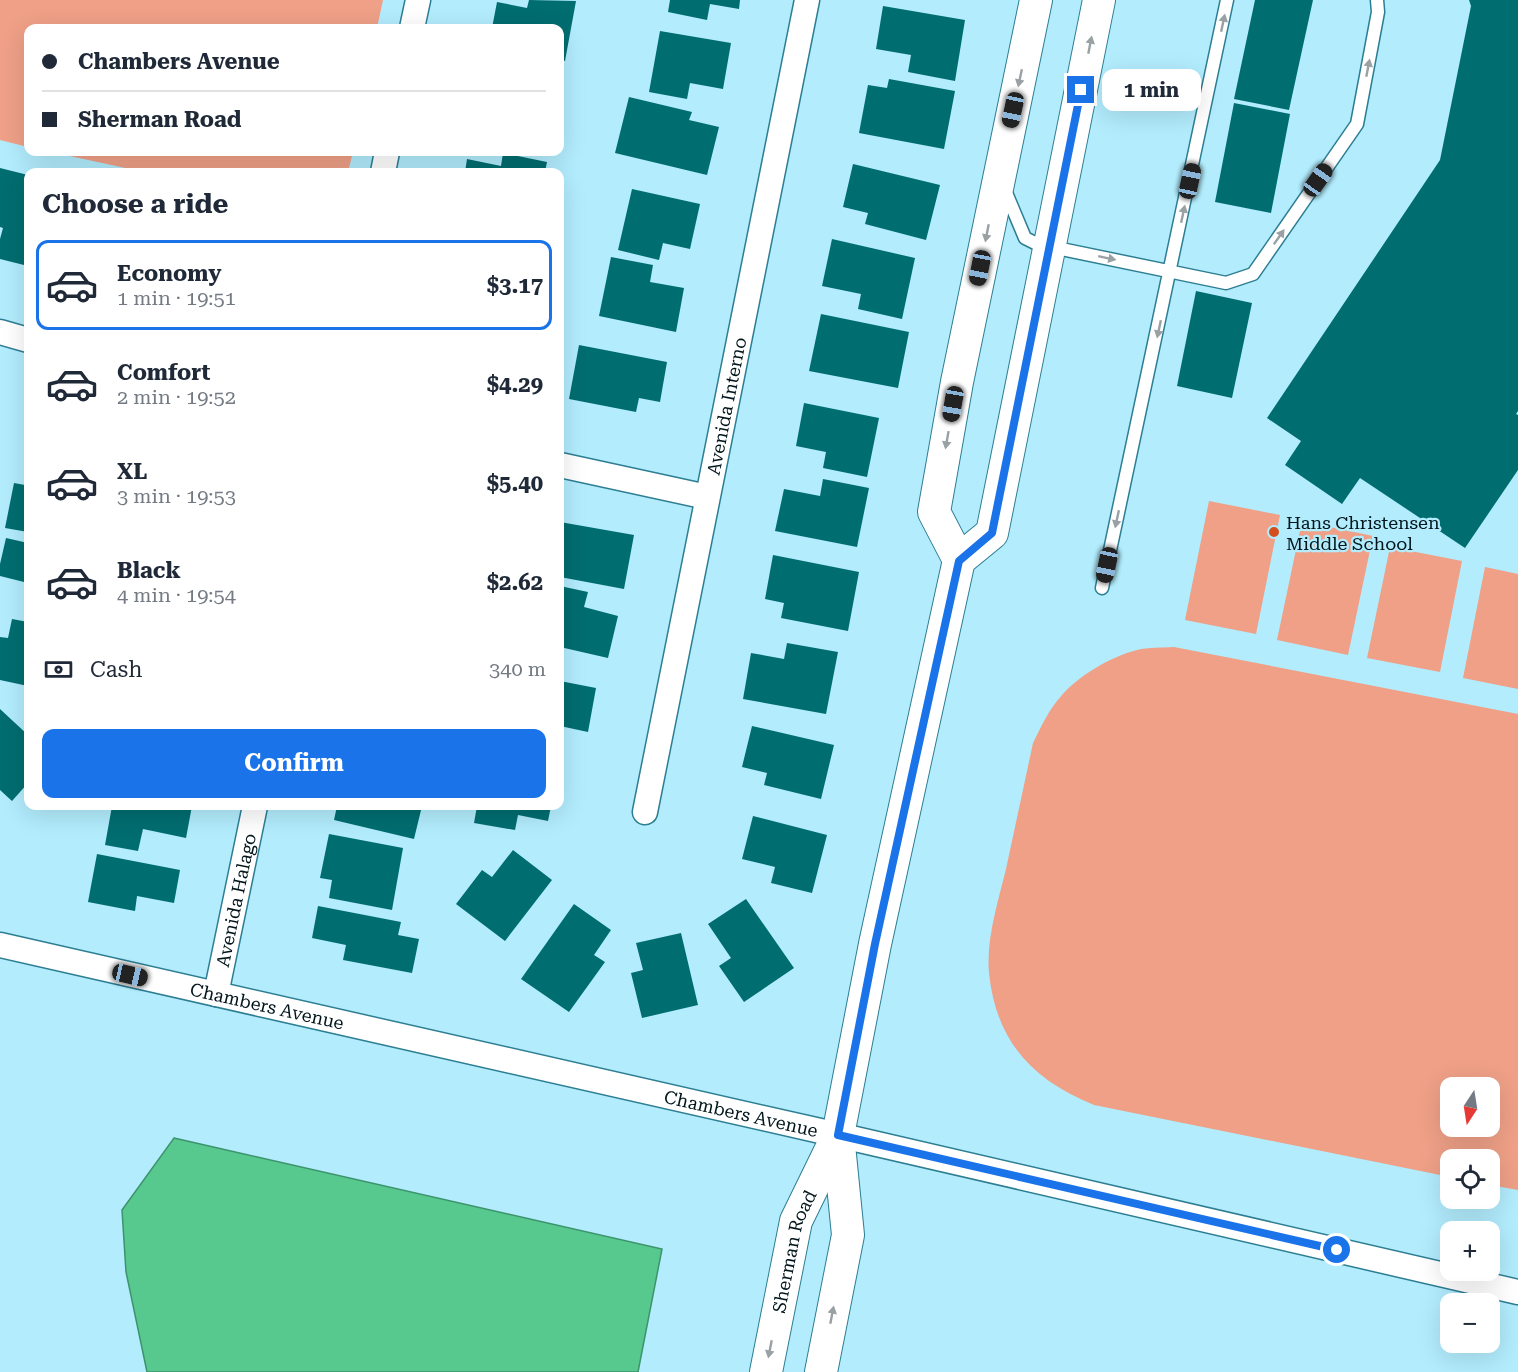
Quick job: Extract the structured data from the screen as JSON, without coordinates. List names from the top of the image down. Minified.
{"streets":{"street":["Avenida Interno","Avenida Halago","Chambers Avenue","Sherman Road"]},"crossings":[["Avenida Halago","Chambers Avenue"],["Chambers Avenue","Sherman Road"]],"places":["Hans Christensen Middle School"],"north":"bottom","page":{"banner":["Chambers Avenue","Sherman Road"],"bubble":"1 min","heading":"Choose a ride","list":[{"name":"Economy","note":"1 min · 19:51","value":"$3.17"},{"name":"Comfort","note":"2 min · 19:52","value":"$4.29"},{"name":"XL","note":"3 min · 19:53","value":"$5.40"},{"name":"Black","note":"4 min · 19:54","value":"$2.62"}],"pay":["Cash","340 m"],"buttons":"Confirm","map_buttons":["+","−"]}}
